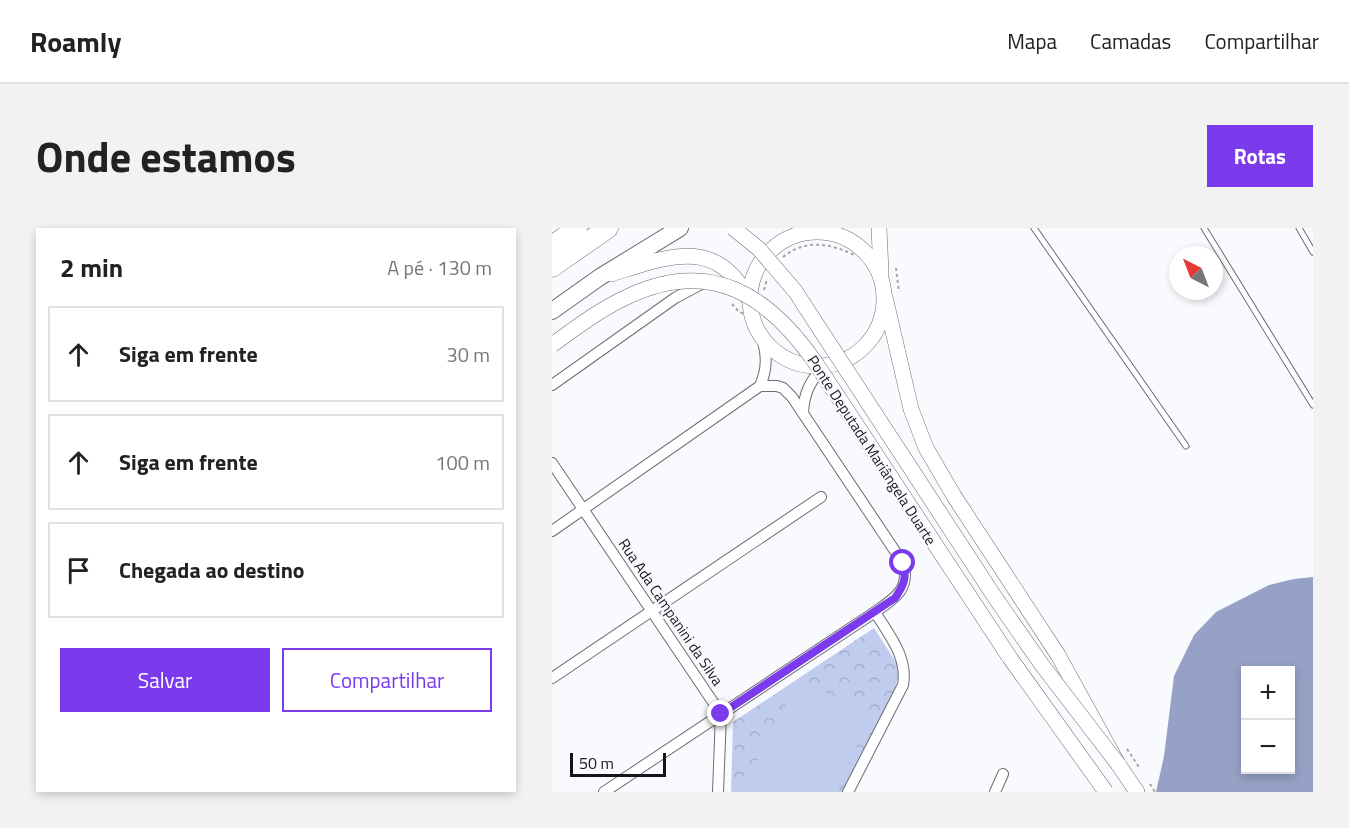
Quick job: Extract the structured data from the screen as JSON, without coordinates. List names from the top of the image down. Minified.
{"streets":{"main road":["Ponte Deputada Mariângela Duarte"],"street":["Rua Ada Campanini da Silva"]},"scale_bar":"50 m","north":"top left","page":{"header":"Roamly","nav":["Mapa","Camadas","Compartilhar"],"title":"Onde estamos","buttons":["Rotas",["Salvar","Compartilhar"]],"heading":["2 min","A pé · 130 m"],"list":[["Siga em frente","30 m"],["Siga em frente","100 m"],"Chegada ao destino"],"map_buttons":["+","−"],"scale":"50 m"}}
